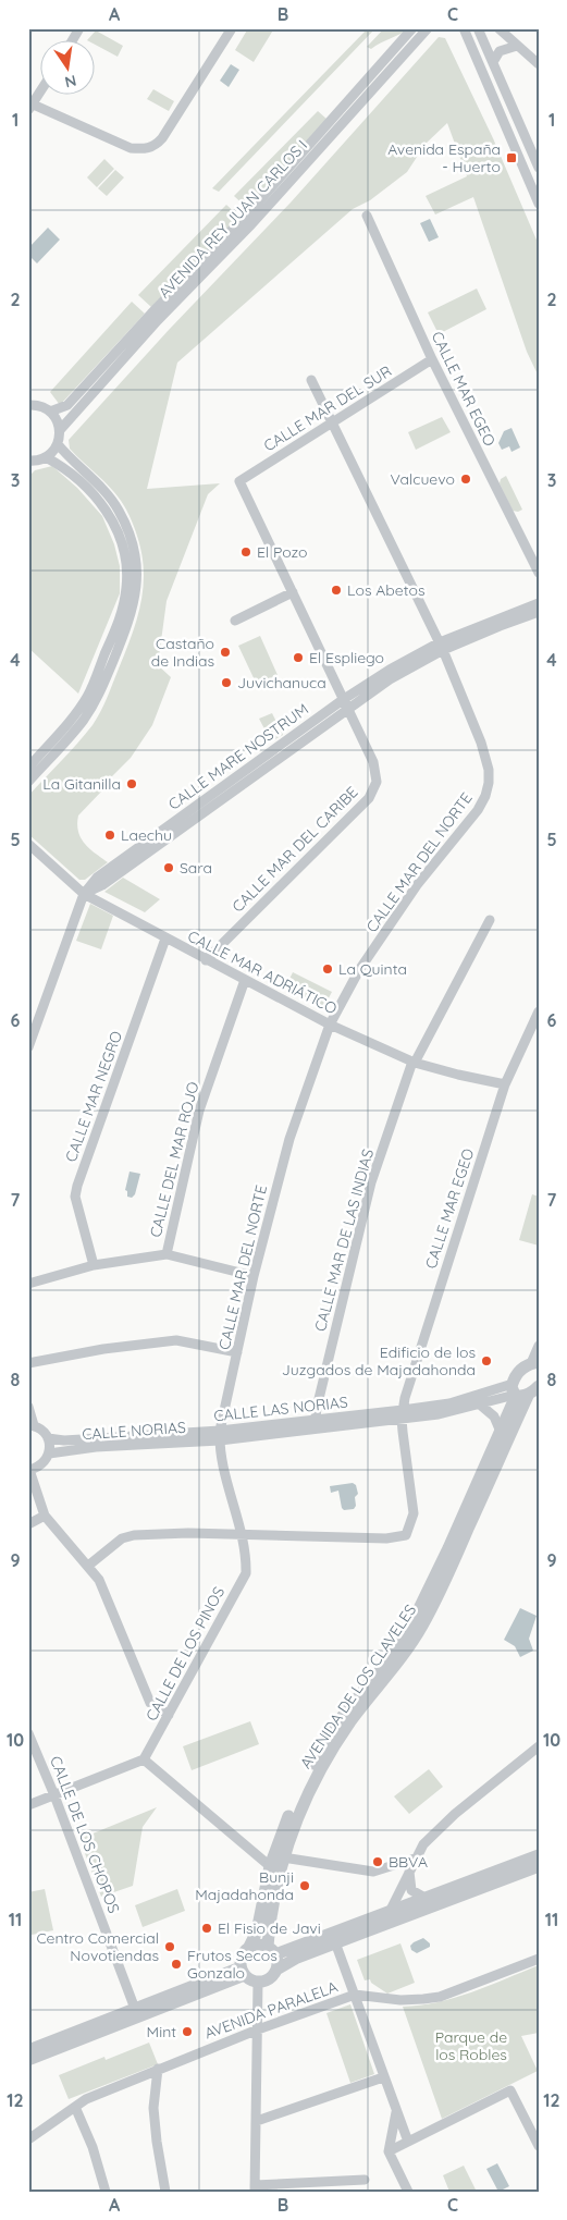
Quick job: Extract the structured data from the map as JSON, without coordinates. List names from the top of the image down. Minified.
{"streets":{"street":["AVENIDA REY JUAN CARLOS I","CALLE MAR EGEO","CALLE MAR DEL SUR","CALLE MARE NOSTRUM","CALLE MAR DEL CARIBE","CALLE MAR DEL NORTE","CALLE MAR ADRIÁTICO","CALLE MAR NEGRO","CALLE DEL MAR ROJO","CALLE MAR DE LAS INDIAS","CALLE LAS NORIAS","CALLE NORIAS","CALLE DE LOS PINOS","AVENIDA DE LOS CLAVELES","CALLE DE LOS CHOPOS","AVENIDA PARALELA"]},"crossings":[["CALLE MAR EGEO","CALLE MAR DEL SUR"],["CALLE MAR EGEO","CALLE MAR ADRIÁTICO"],["CALLE MAR EGEO","CALLE NORIAS"],["CALLE MAR DEL SUR","CALLE MAR DEL CARIBE"],["CALLE MAR DEL SUR","CALLE MAR DEL NORTE"],["CALLE MARE NOSTRUM","CALLE MAR DEL CARIBE"],["CALLE MARE NOSTRUM","CALLE MAR DEL NORTE"],["CALLE MARE NOSTRUM","CALLE MAR ADRIÁTICO"],["CALLE MAR DEL CARIBE","CALLE MAR ADRIÁTICO"],["CALLE MAR DEL NORTE","CALLE MAR ADRIÁTICO"],["CALLE MAR DEL NORTE","CALLE LAS NORIAS"],["CALLE MAR DEL NORTE","CALLE NORIAS"],["CALLE MAR DEL NORTE","CALLE DE LOS PINOS"],["CALLE MAR ADRIÁTICO","CALLE MAR NEGRO"],["CALLE MAR ADRIÁTICO","CALLE DEL MAR ROJO"],["CALLE MAR ADRIÁTICO","CALLE MAR DE LAS INDIAS"],["CALLE MAR DE LAS INDIAS","CALLE NORIAS"],["CALLE LAS NORIAS","CALLE NORIAS"],["CALLE LAS NORIAS","CALLE DE LOS PINOS"],["CALLE NORIAS","CALLE DE LOS PINOS"],["CALLE NORIAS","AVENIDA DE LOS CLAVELES"]],"parks":["Parque de los Robles"],"places":{"transit":["Avenida España - Huerto"],"other":["Valcuevo","El Pozo","Los Abetos","Castaño de Indias","El Espliego","Juvichanuca","La Gitanilla","Laechu","Sara","La Quinta","Edificio de los Juzgados de Majadahonda","BBVA","Bunji Majadahonda","El Fisio de Javi","Centro Comercial Novotiendas","Frutos Secos Gonzalo","Mint"]},"north":"bottom","grid":{"columns":["A","B","C"],"rows":["1","2","3","4","5","6","7","8","9","10","11","12"]}}
